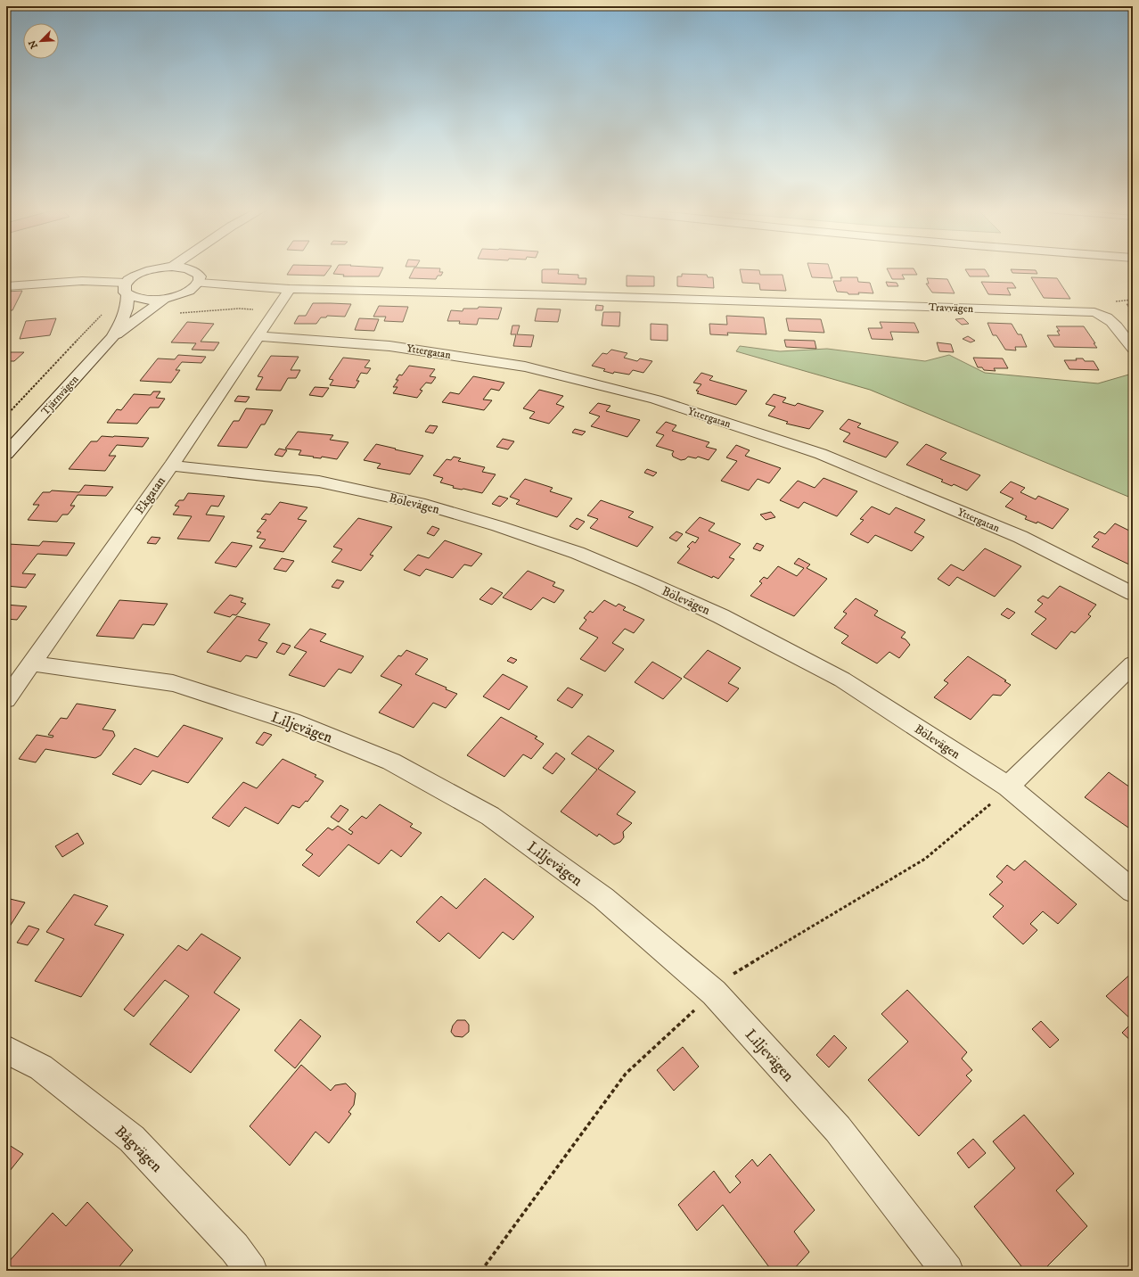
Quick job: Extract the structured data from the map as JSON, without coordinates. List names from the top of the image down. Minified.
{"streets":{"street":["Travvägen","Yttergatan","Tjärnvägen","Ekgatan","Bölevägen","Liljevägen","Bågvägen"]},"crossings":[["Travvägen","Ekgatan"],["Yttergatan","Ekgatan"],["Ekgatan","Bölevägen"],["Ekgatan","Liljevägen"]],"north":"bottom left"}
